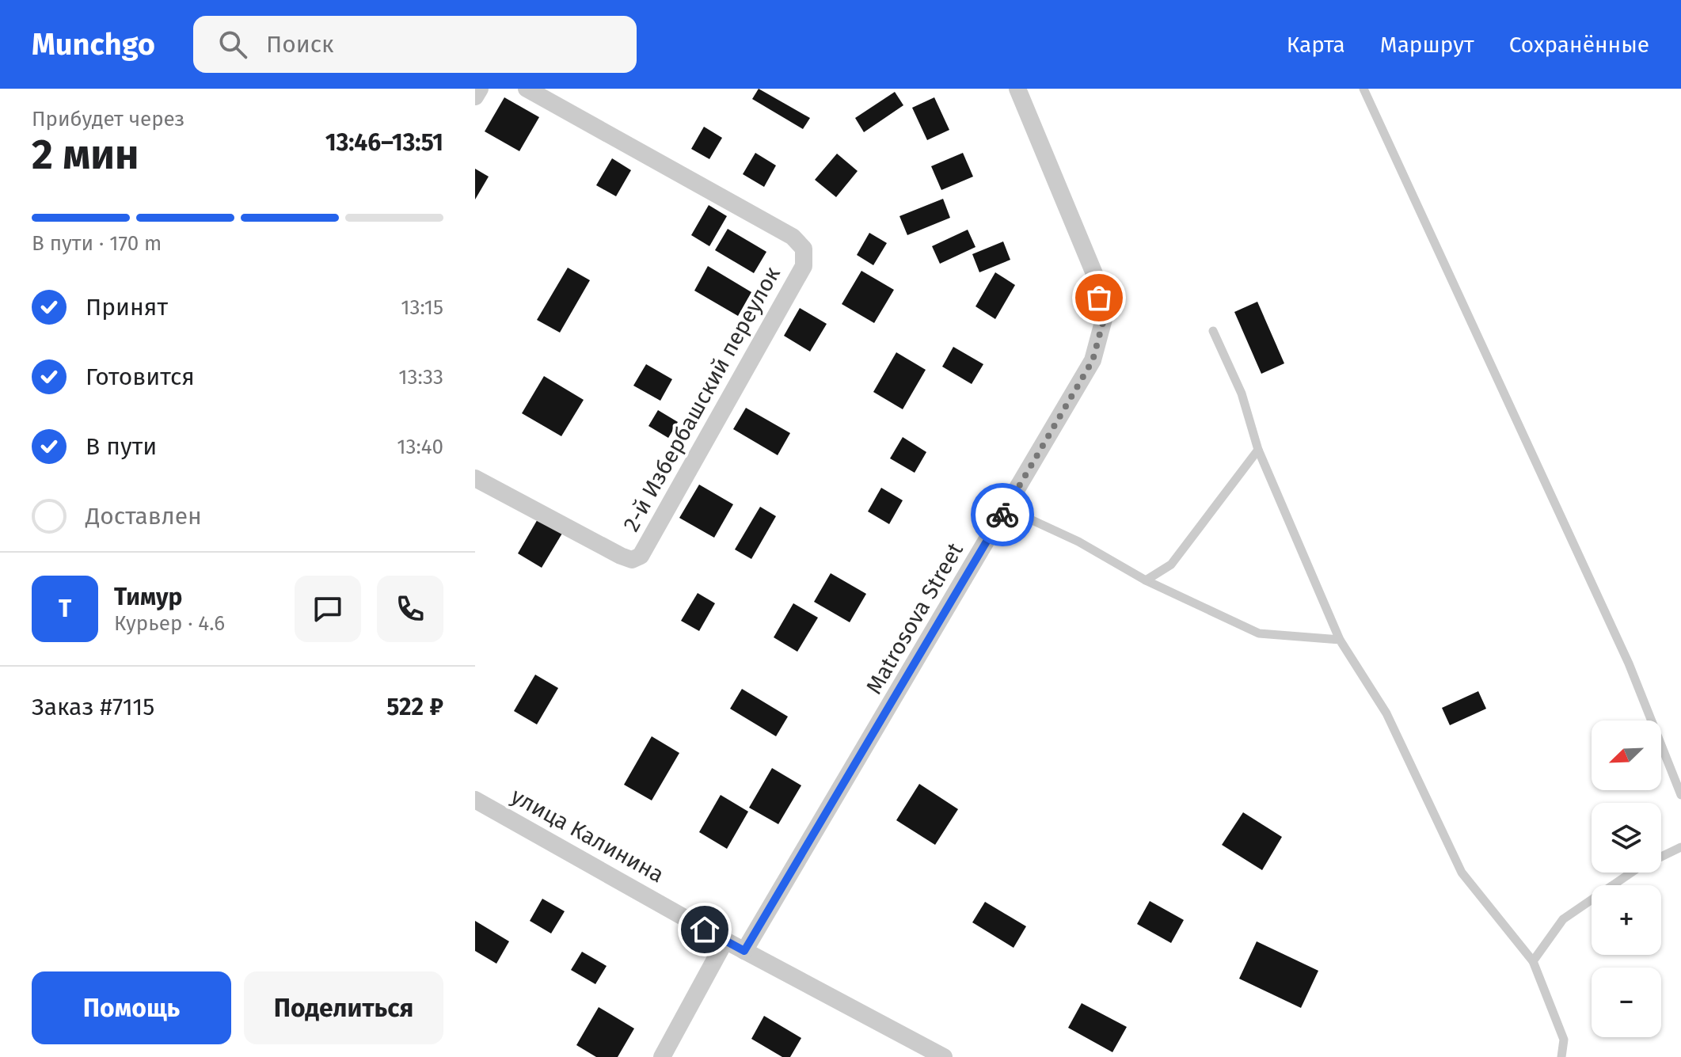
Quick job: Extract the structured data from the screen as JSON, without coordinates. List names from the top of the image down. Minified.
{"streets":{"street":["2-й Избербашский переулок","Matrosova Street","улица Калинина"]},"crossings":[["Matrosova Street","улица Калинина"]],"north":"bottom left","page":{"header":"Munchgo","search":"Поиск","nav":["Карта","Маршрут","Сохранённые"],"heading":["2 мин","Прибудет через","13:46–13:51"],"panel":["Тимур","Курьер · 4.6","Заказ #7115","522 ₽"],"bar":"В пути · 170 m","list":[["Принят","13:15"],["Готовится","13:33"],["В пути","13:40"],"Доставлен"],"round":"Т","map_buttons":["+","−"],"buttons":["Помощь","Поделиться"]}}
